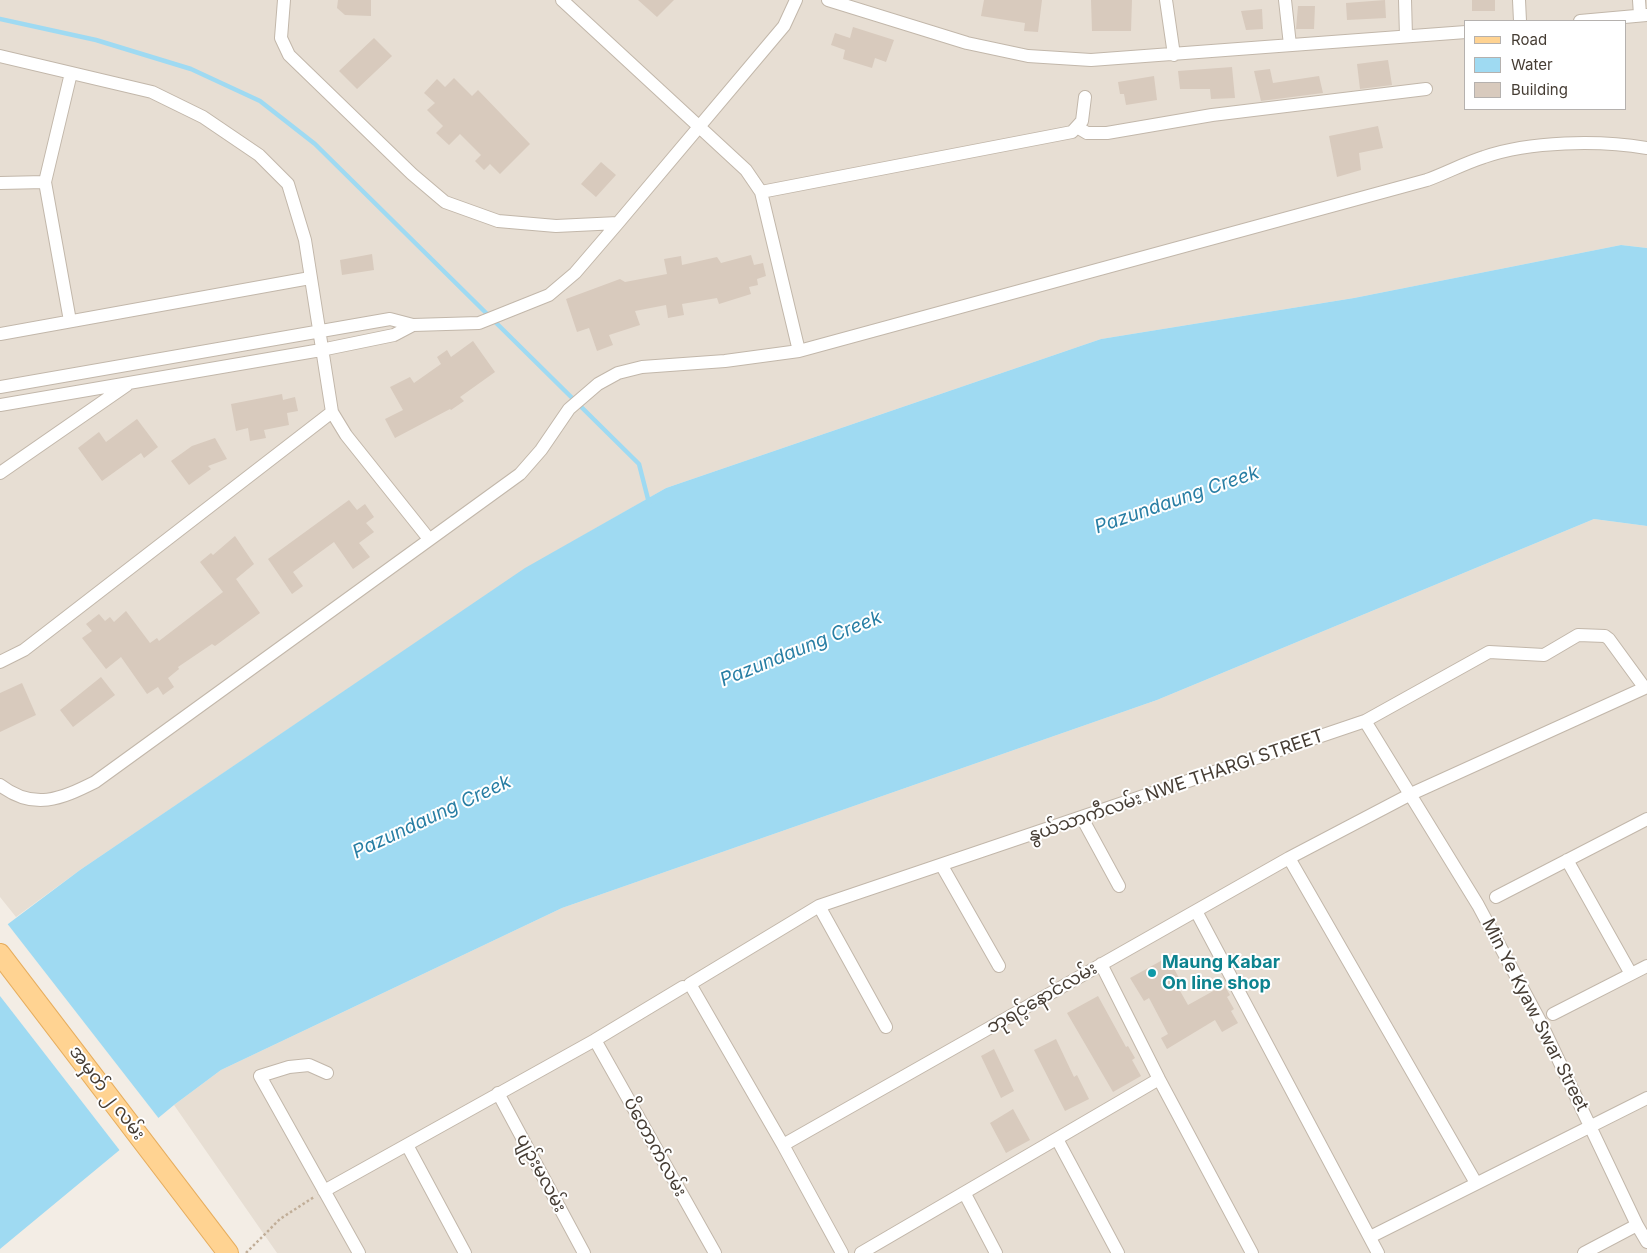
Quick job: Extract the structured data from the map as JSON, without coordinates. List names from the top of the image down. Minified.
{"streets":{"main road":["အမှတ် ၂ လမ်း"],"street":["နွယ်သာကီလမ်း NWE THARGI STREET","ဘုရင့်နောင်လမ်း","Min Ye Kyaw Swar Street","ပိတောက်လမ်း","ပျဉ်းမလမ်း"]},"crossings":[["နွယ်သာကီလမ်း NWE THARGI STREET","ဘုရင့်နောင်လမ်း"],["နွယ်သာကီလမ်း NWE THARGI STREET","Min Ye Kyaw Swar Street"],["နွယ်သာကီလမ်း NWE THARGI STREET","ပိတောက်လမ်း"],["နွယ်သာကီလမ်း NWE THARGI STREET","ပျဉ်းမလမ်း"],["ဘုရင့်နောင်လမ်း","Min Ye Kyaw Swar Street"]],"water":["Pazundaung Creek"],"places":["Maung Kabar On line shop"],"legend":["Road","Water","Building"]}
